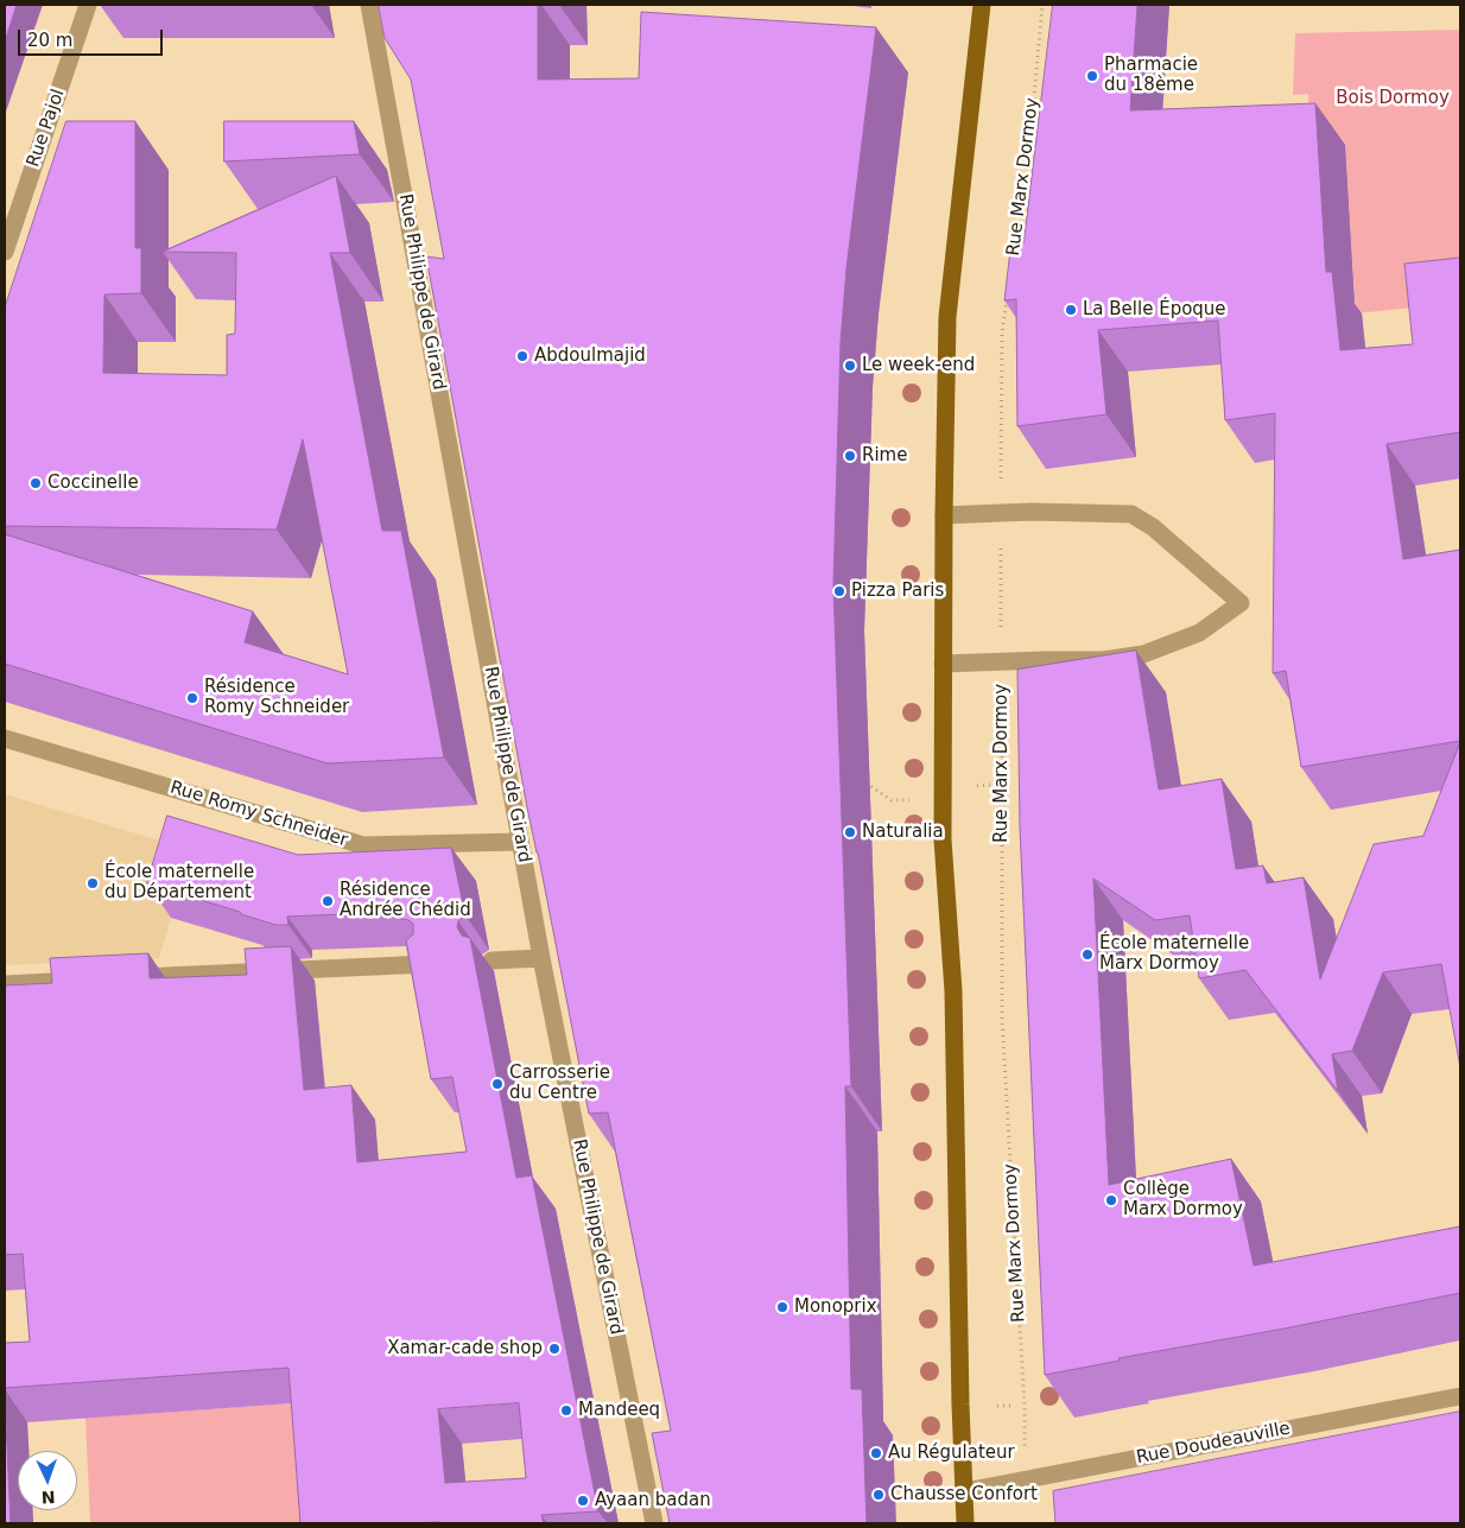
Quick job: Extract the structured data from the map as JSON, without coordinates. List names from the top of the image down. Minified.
{"streets":{"street":["Rue Pajol","Rue Philippe de Girard","Rue Romy Schneider","Rue Doudeauville"],"path":["Rue Marx Dormoy"]},"crossings":[["Rue Marx Dormoy","Rue Doudeauville"],["Rue Philippe de Girard","Rue Romy Schneider"]],"parks":["Bois Dormoy"],"places":["Pharmacie du 18ème","La Belle Époque","Abdoulmajid","Le week-end","Rime","Coccinelle","Pizza Paris","Résidence Romy Schneider","Naturalia","École maternelle du Département","Résidence Andrée Chédid","École maternelle Marx Dormoy","Carrosserie du Centre","Collège Marx Dormoy","Monoprix","Xamar-cade shop","Mandeeq","Au Régulateur","Chausse Confort","Ayaan badan"],"scale_bar":"20 m","north":"bottom"}
